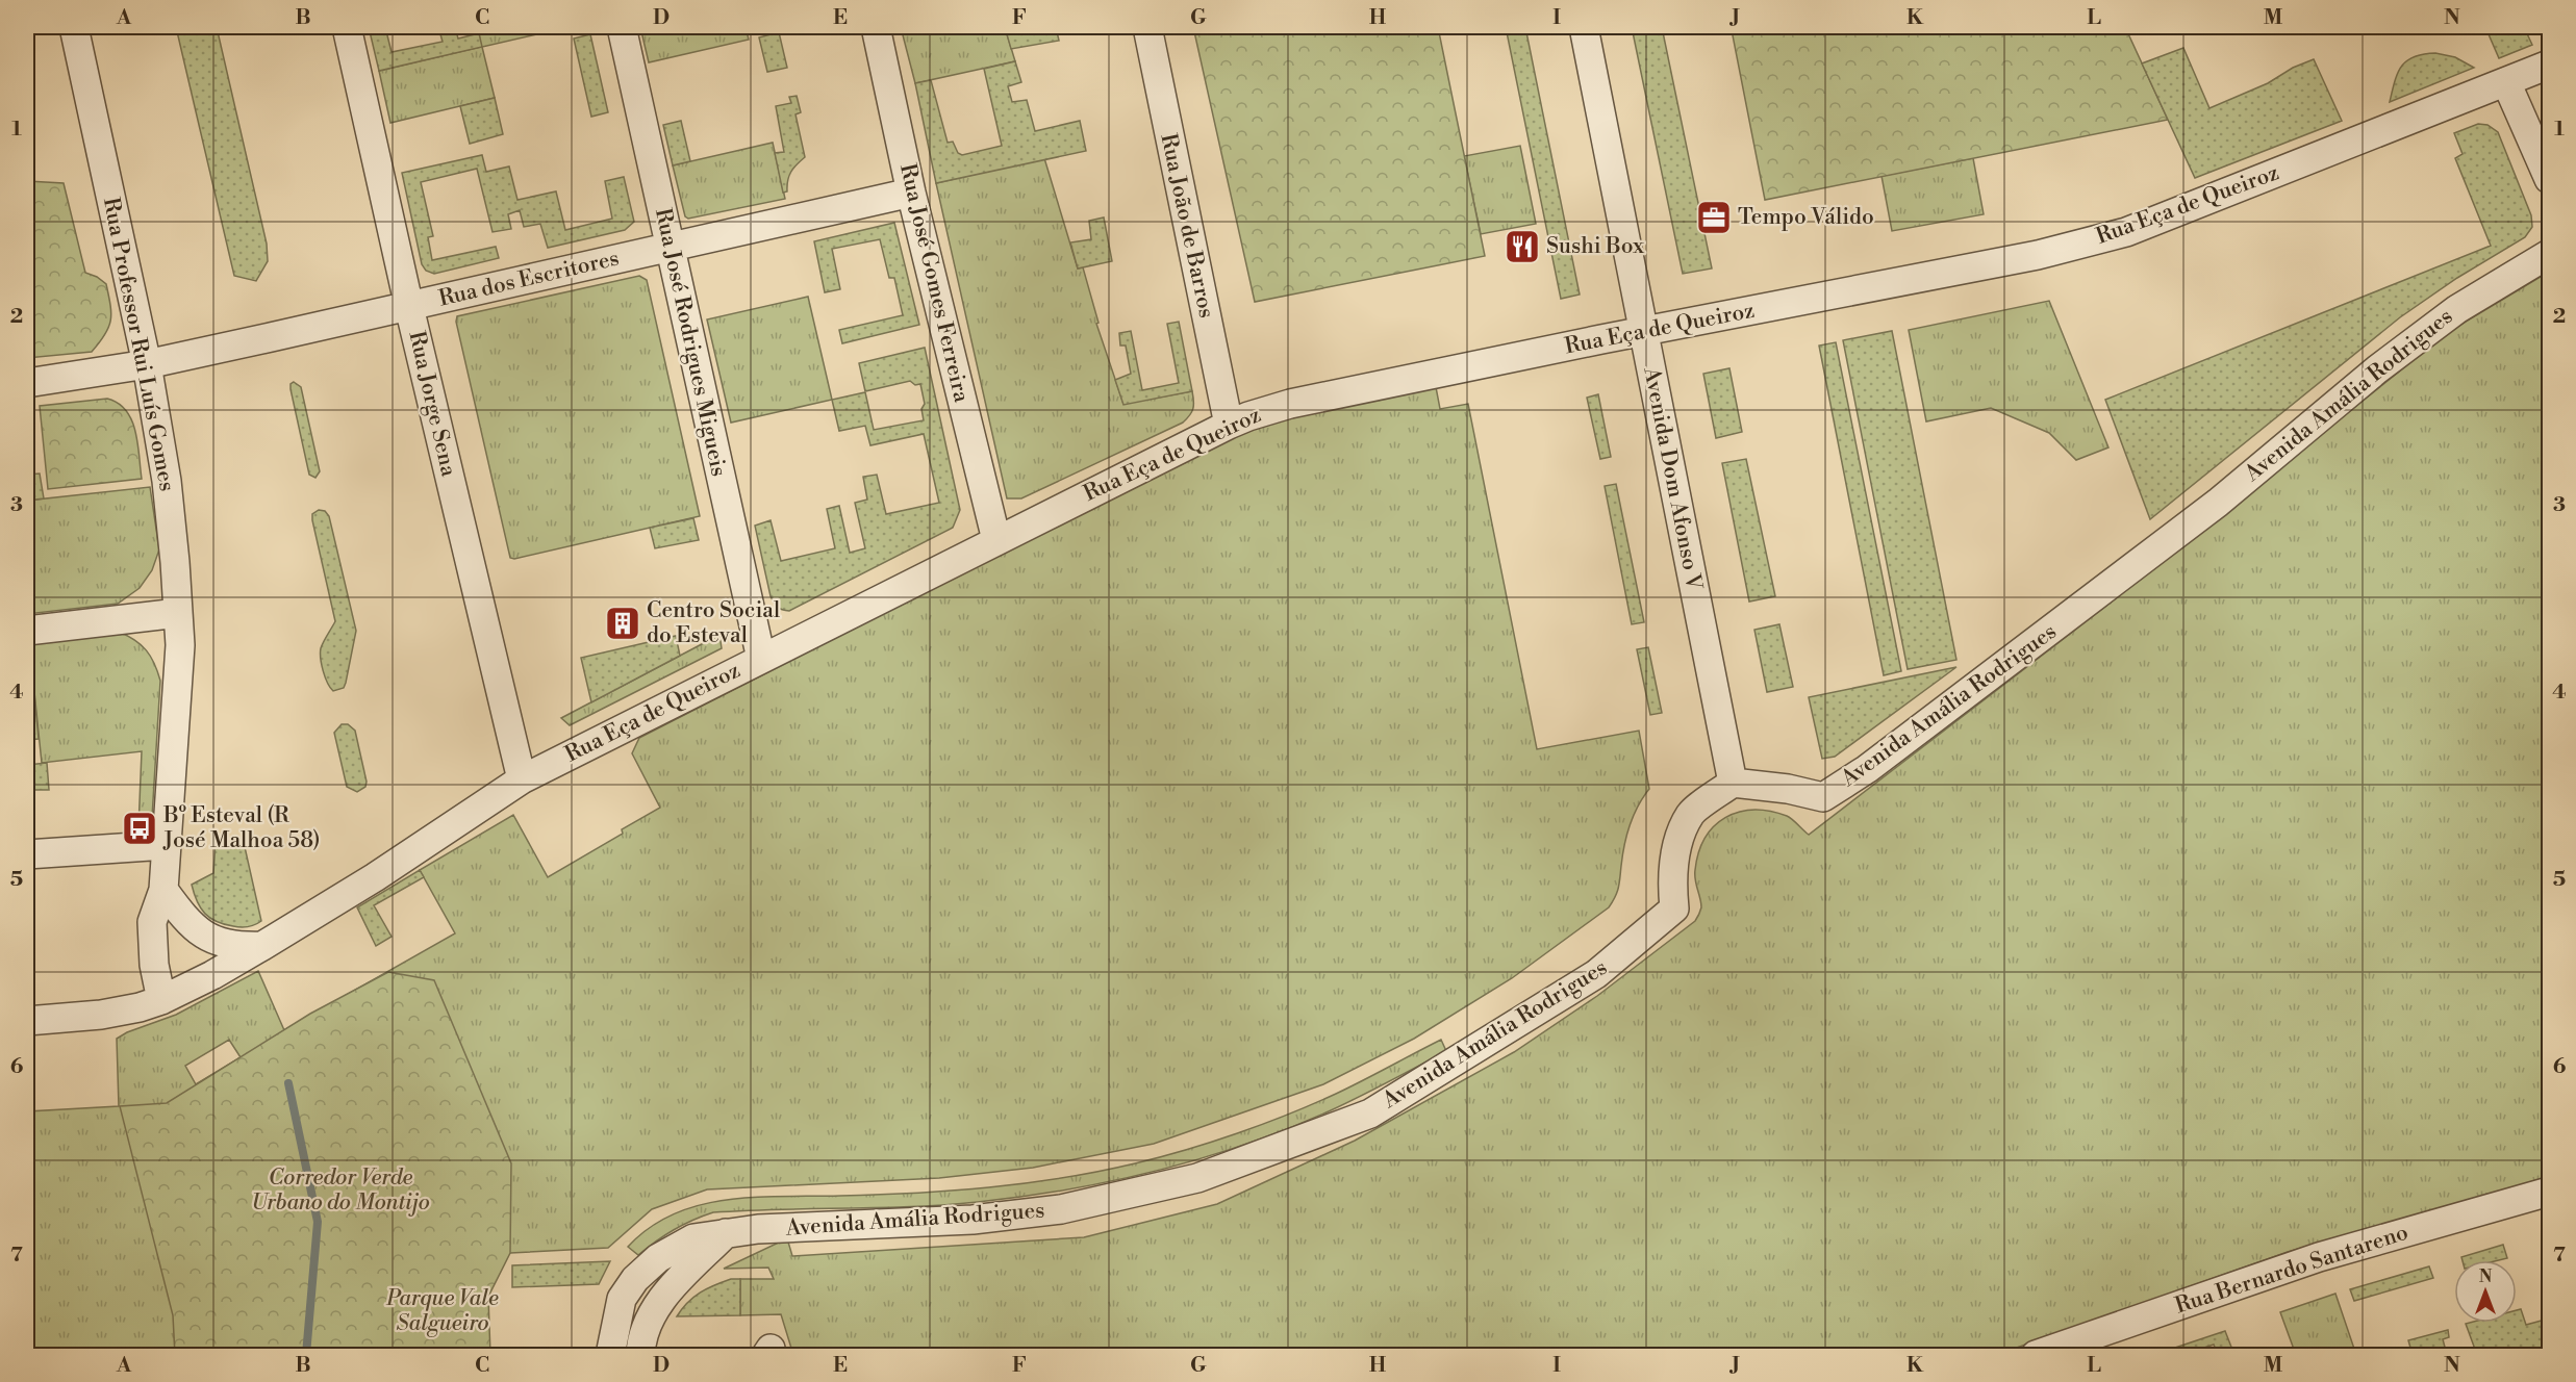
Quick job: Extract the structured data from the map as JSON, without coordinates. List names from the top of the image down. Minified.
{"streets":{"street":["Rua Eça de Queiroz","Rua João de Barros","Rua dos Escritores","Rua José Gomes Ferreira","Rua José Rodrigues Migueis","Rua Professor Rui Luís Gomes","Avenida Amália Rodrigues","Rua Jorge Sena","Avenida Dom Afonso V","Rua Bernardo Santareno"]},"crossings":[["Rua Eça de Queiroz","Rua João de Barros"],["Rua Eça de Queiroz","Rua José Gomes Ferreira"],["Rua Eça de Queiroz","Rua José Rodrigues Migueis"],["Rua Eça de Queiroz","Rua Professor Rui Luís Gomes"],["Rua Eça de Queiroz","Rua Jorge Sena"],["Rua Eça de Queiroz","Avenida Dom Afonso V"],["Rua dos Escritores","Rua José Gomes Ferreira"],["Rua dos Escritores","Rua José Rodrigues Migueis"],["Rua dos Escritores","Rua Professor Rui Luís Gomes"],["Rua dos Escritores","Rua Jorge Sena"],["Avenida Amália Rodrigues","Avenida Dom Afonso V"]],"parks":["Corredor Verde Urbano do Montijo","Parque Vale Salgueiro"],"places":{"office":["Tempo Válido"],"restaurant":["Sushi Box"],"building":["Centro Social do Esteval"],"bus stop":["Bº Esteval (R José Malhoa 58)"]},"north":"top","grid":{"columns":["A","B","C","D","E","F","G","H","I","J","K","L","M","N"],"rows":["1","2","3","4","5","6","7"]}}
